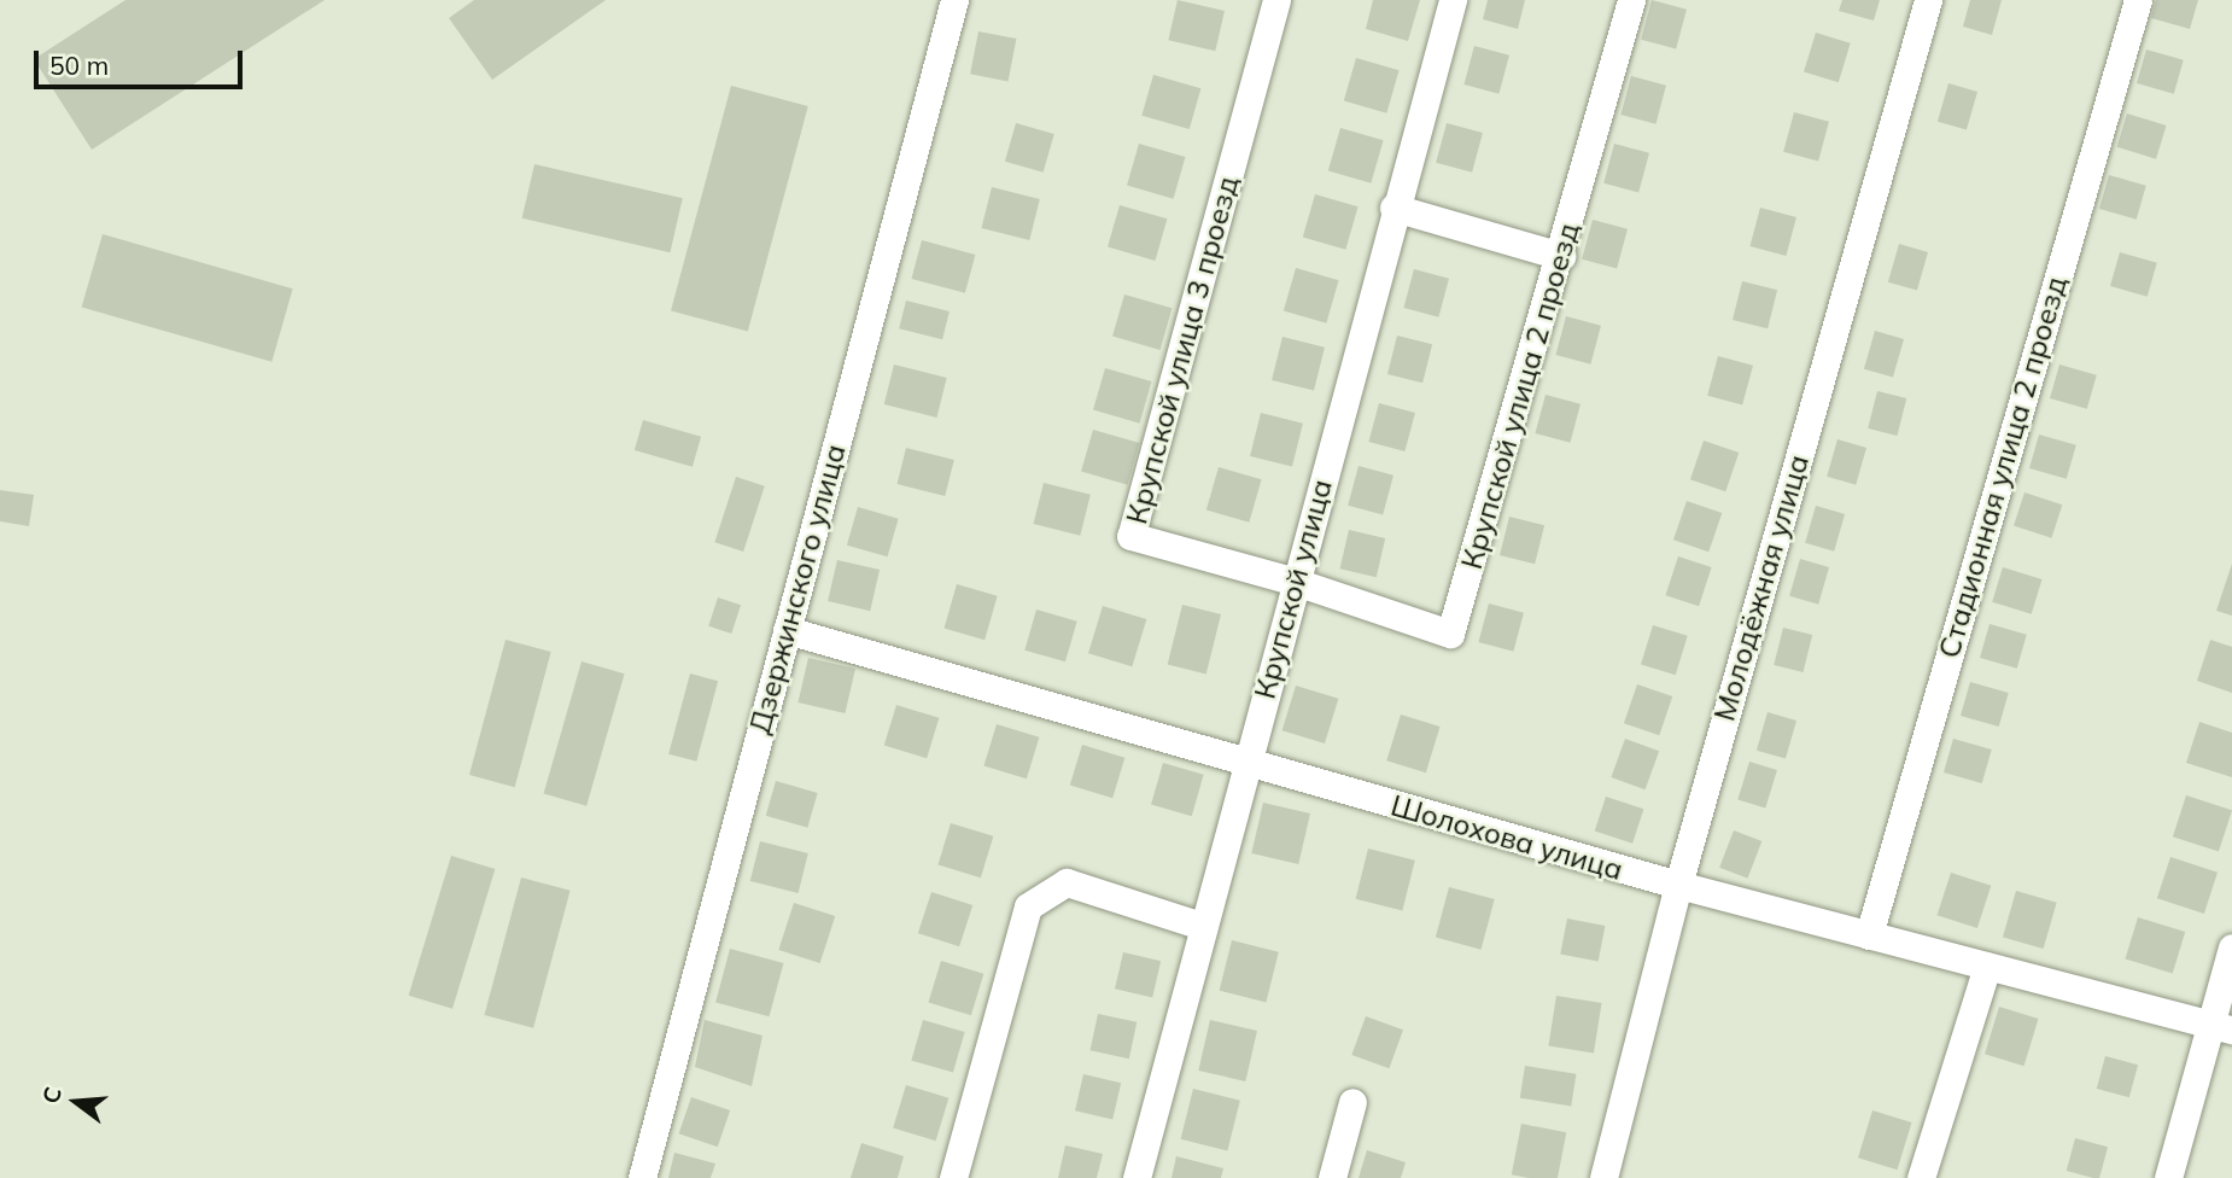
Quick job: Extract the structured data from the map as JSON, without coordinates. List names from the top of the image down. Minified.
{"streets":{"street":["Крупской улица 3 проезд","Крупской улица 2 проезд","Стадионная улица 2 проезд","Молодёжная улица","Дзержинского улица","Крупской улица","Шолохова улица"]},"crossings":[["Крупской улица 3 проезд","Крупской улица 2 проезд"],["Крупской улица 3 проезд","Крупской улица"],["Крупской улица 2 проезд","Крупской улица"],["Стадионная улица 2 проезд","Шолохова улица"],["Молодёжная улица","Шолохова улица"],["Дзержинского улица","Шолохова улица"],["Крупской улица","Шолохова улица"]],"scale_bar":"50 m","north":"left"}
